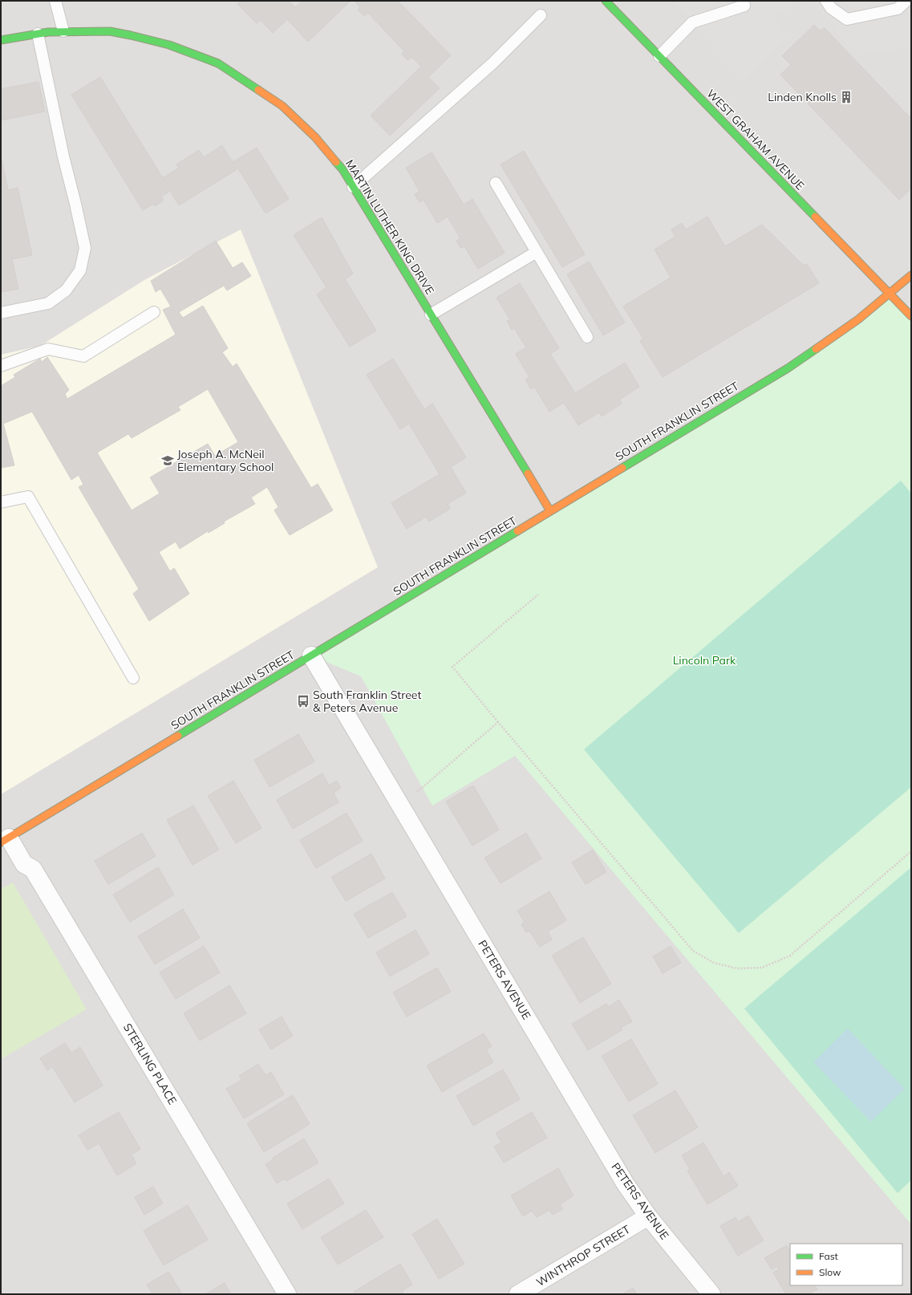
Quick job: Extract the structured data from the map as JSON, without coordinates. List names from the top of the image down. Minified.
{"streets":{"street":["WEST GRAHAM AVENUE","MARTIN LUTHER KING DRIVE","SOUTH FRANKLIN STREET","PETERS AVENUE","STERLING PLACE","WINTHROP STREET"]},"crossings":[["WEST GRAHAM AVENUE","SOUTH FRANKLIN STREET"],["MARTIN LUTHER KING DRIVE","SOUTH FRANKLIN STREET"],["SOUTH FRANKLIN STREET","PETERS AVENUE"],["SOUTH FRANKLIN STREET","STERLING PLACE"],["PETERS AVENUE","WINTHROP STREET"]],"parks":["Lincoln Park"],"places":{"building":["Linden Knolls"],"school or university":["Joseph A. McNeil Elementary School"],"bus stop":["South Franklin Street & Peters Avenue"]},"legend":["Fast","Slow"]}
